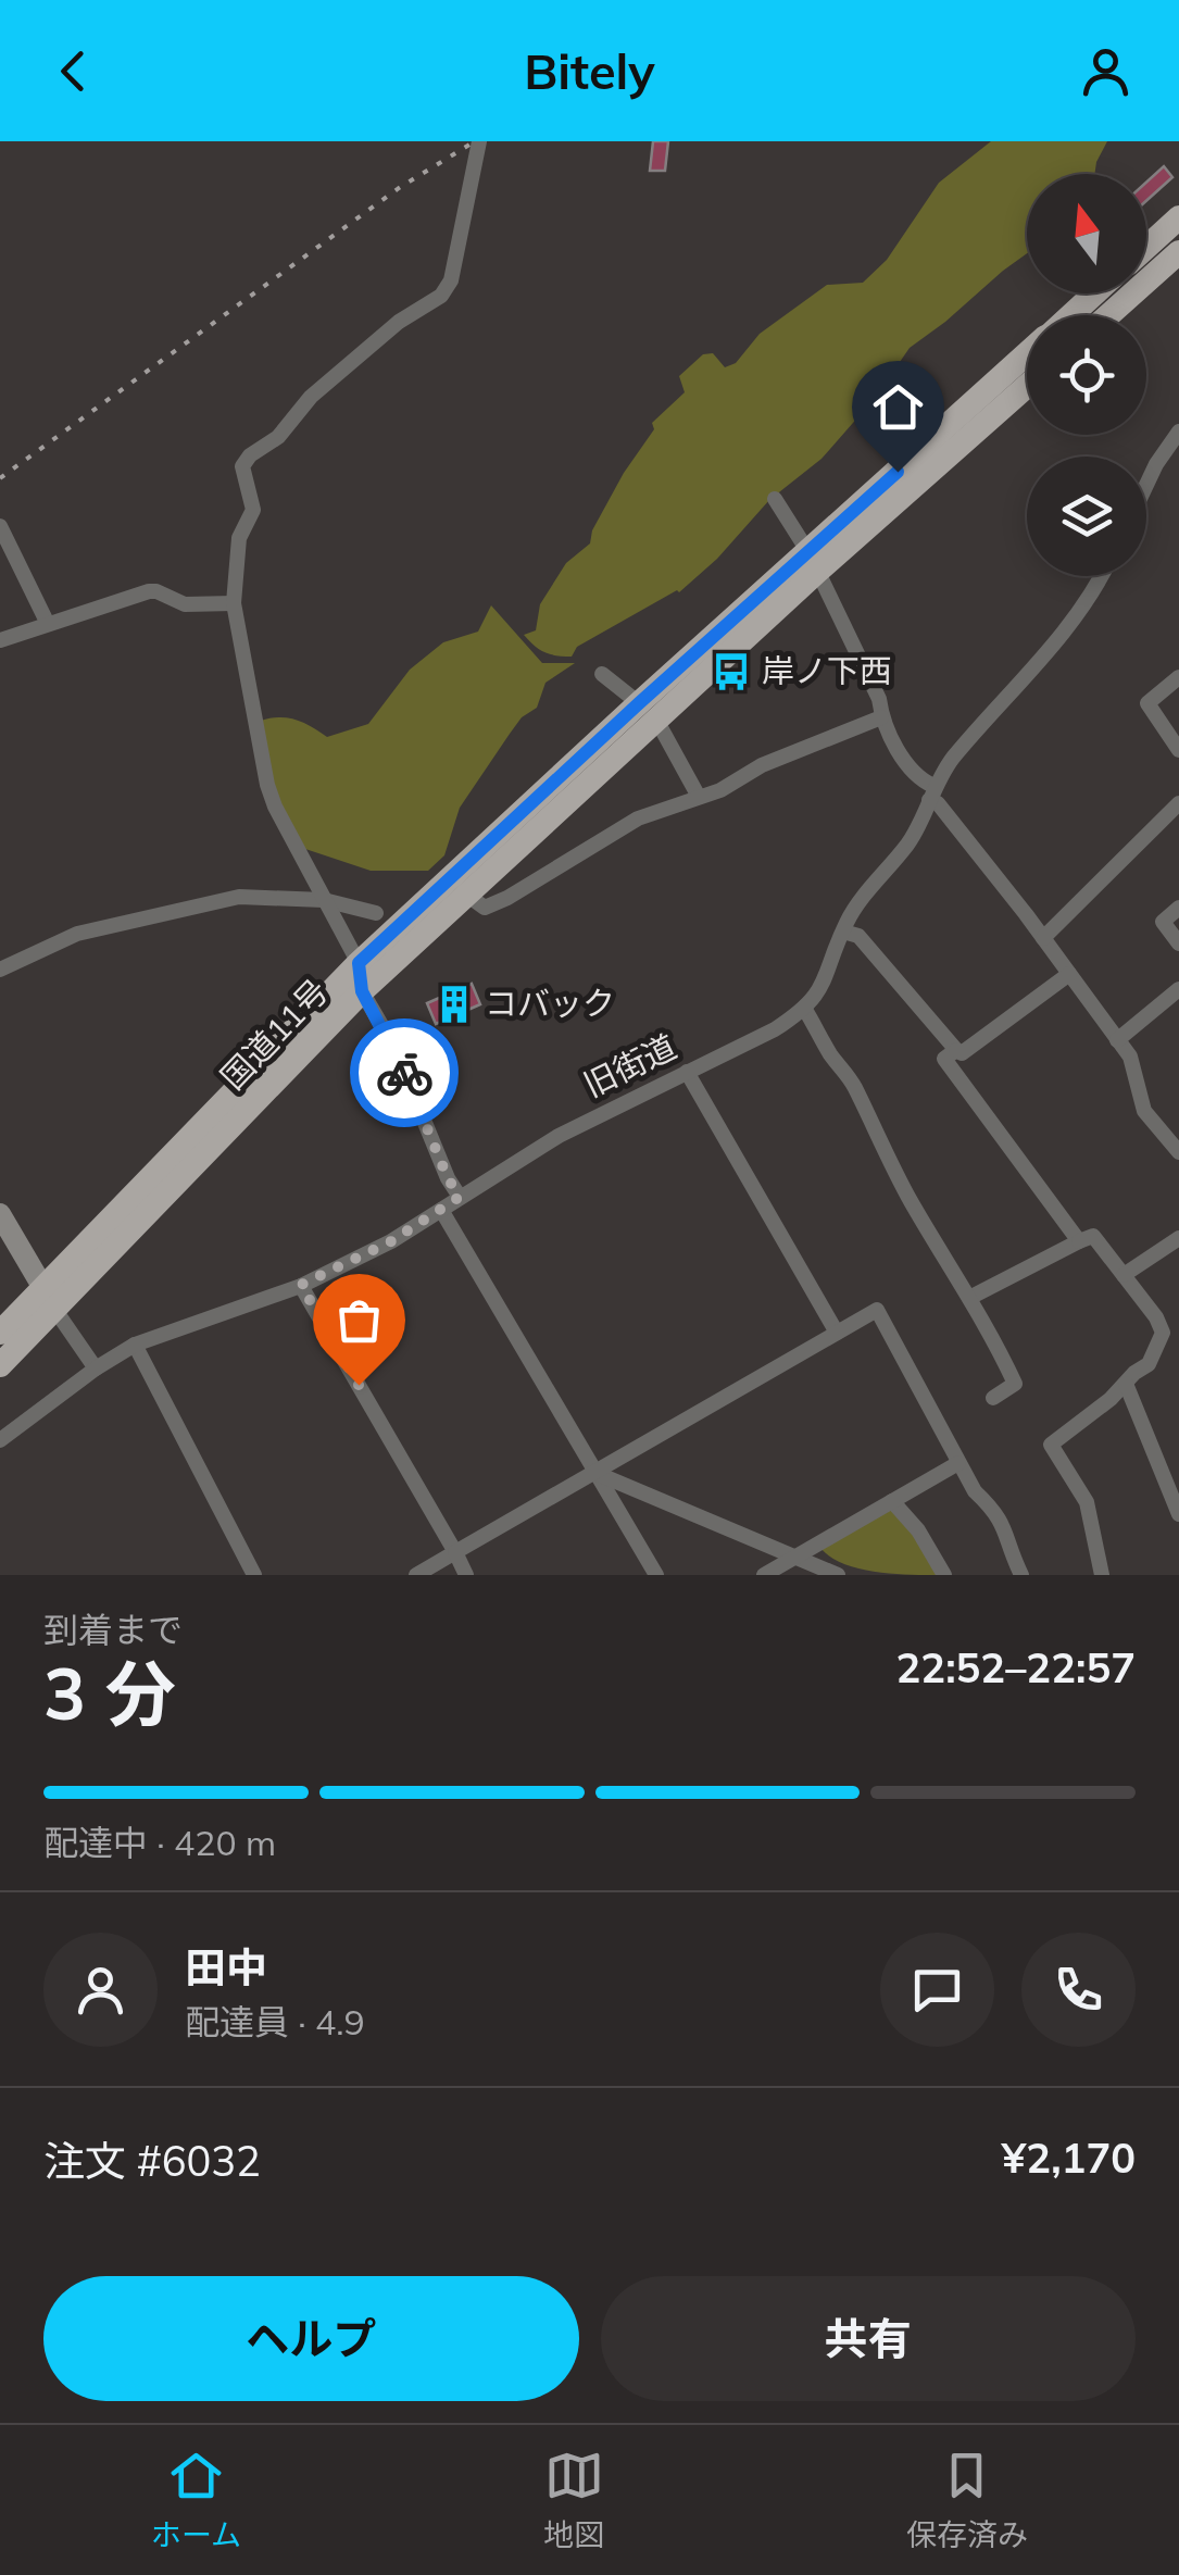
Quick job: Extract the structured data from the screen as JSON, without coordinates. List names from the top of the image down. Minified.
{"streets":{"highway":["国道11号"],"street":["旧街道"]},"places":{"bus stop":["岸ノ下西"],"building":["コバック"]},"north":"top","page":{"header":"Bitely","heading":["3 分","到着まで","22:52–22:57"],"panel":["田中","配達員 · 4.9","注文 #6032","¥2,170"],"bar":"配達中 · 420 m","buttons":["ヘルプ","共有"],"tabs":["ホーム","地図","保存済み"]}}
